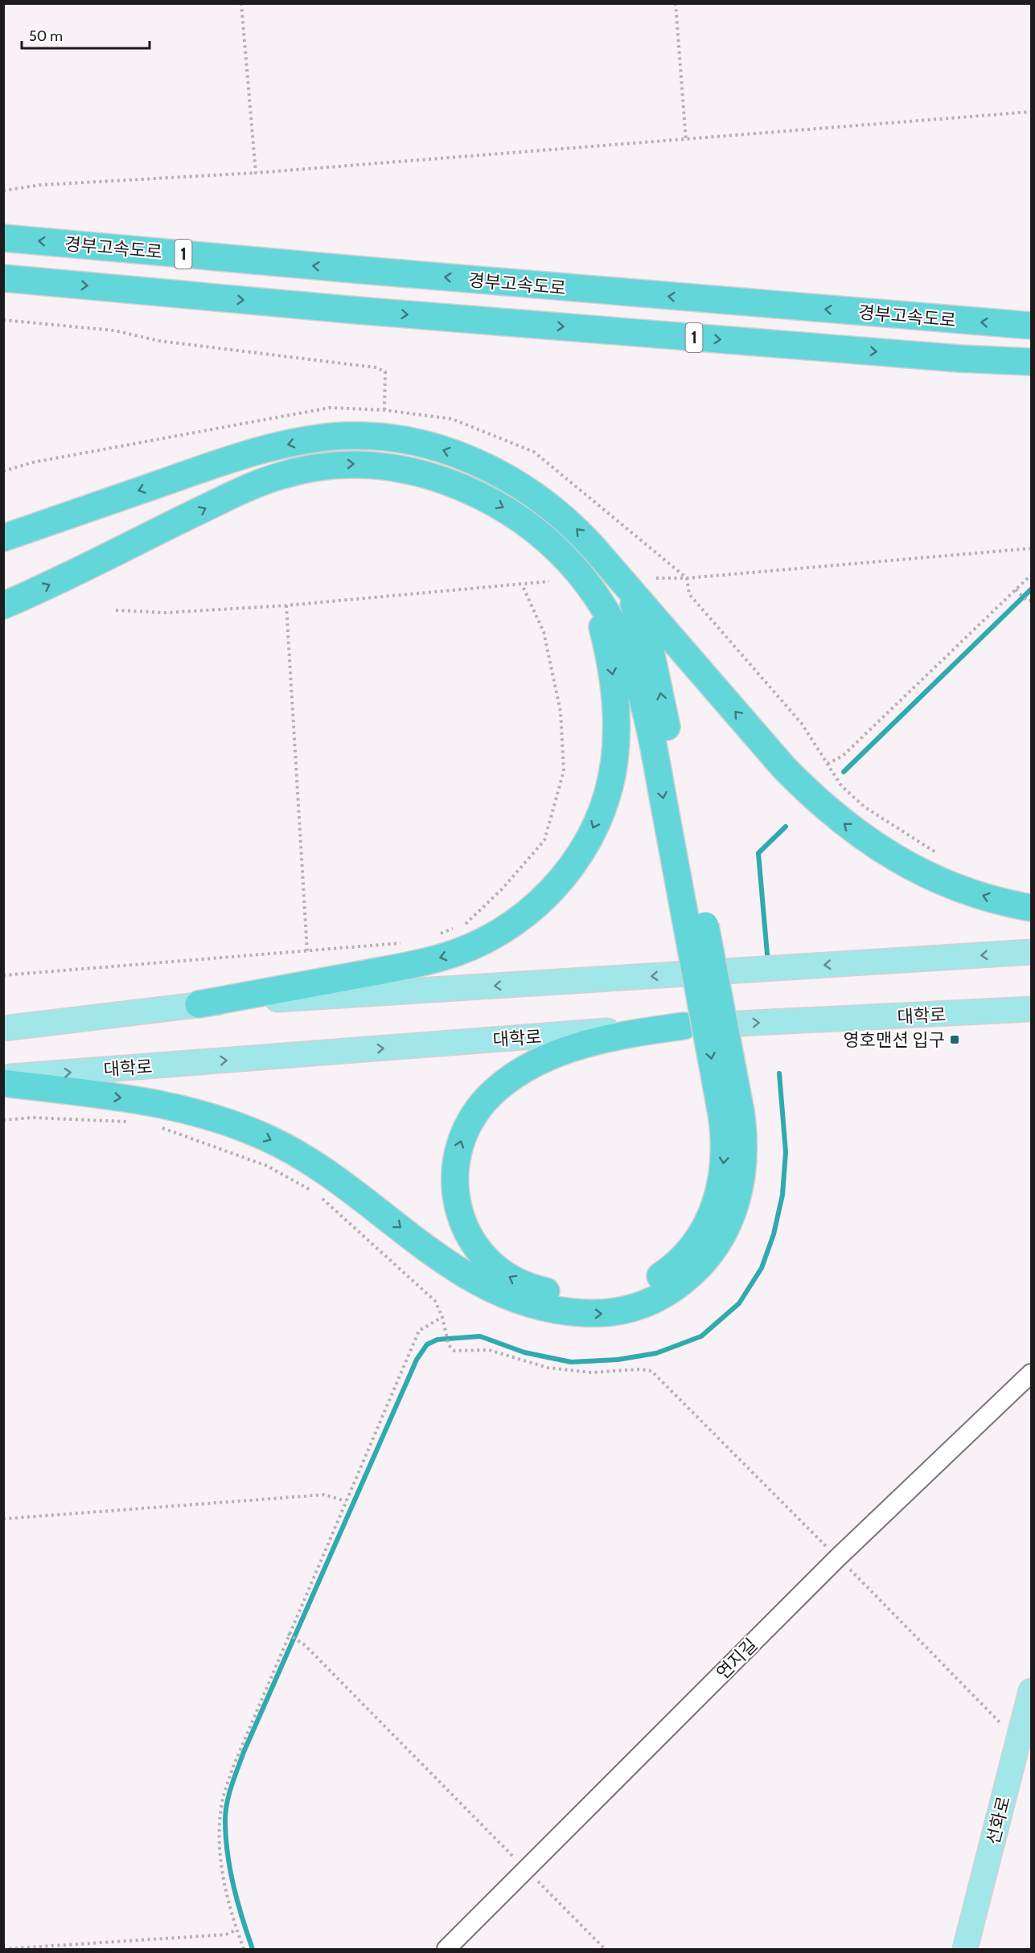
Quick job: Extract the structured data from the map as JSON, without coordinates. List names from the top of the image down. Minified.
{"streets":{"highway":["경부고속도로","1"],"main road":["대학로","선화로"],"street":["연지길"]},"places":{"transit":["영호맨션 입구"]},"scale_bar":"50 m"}
